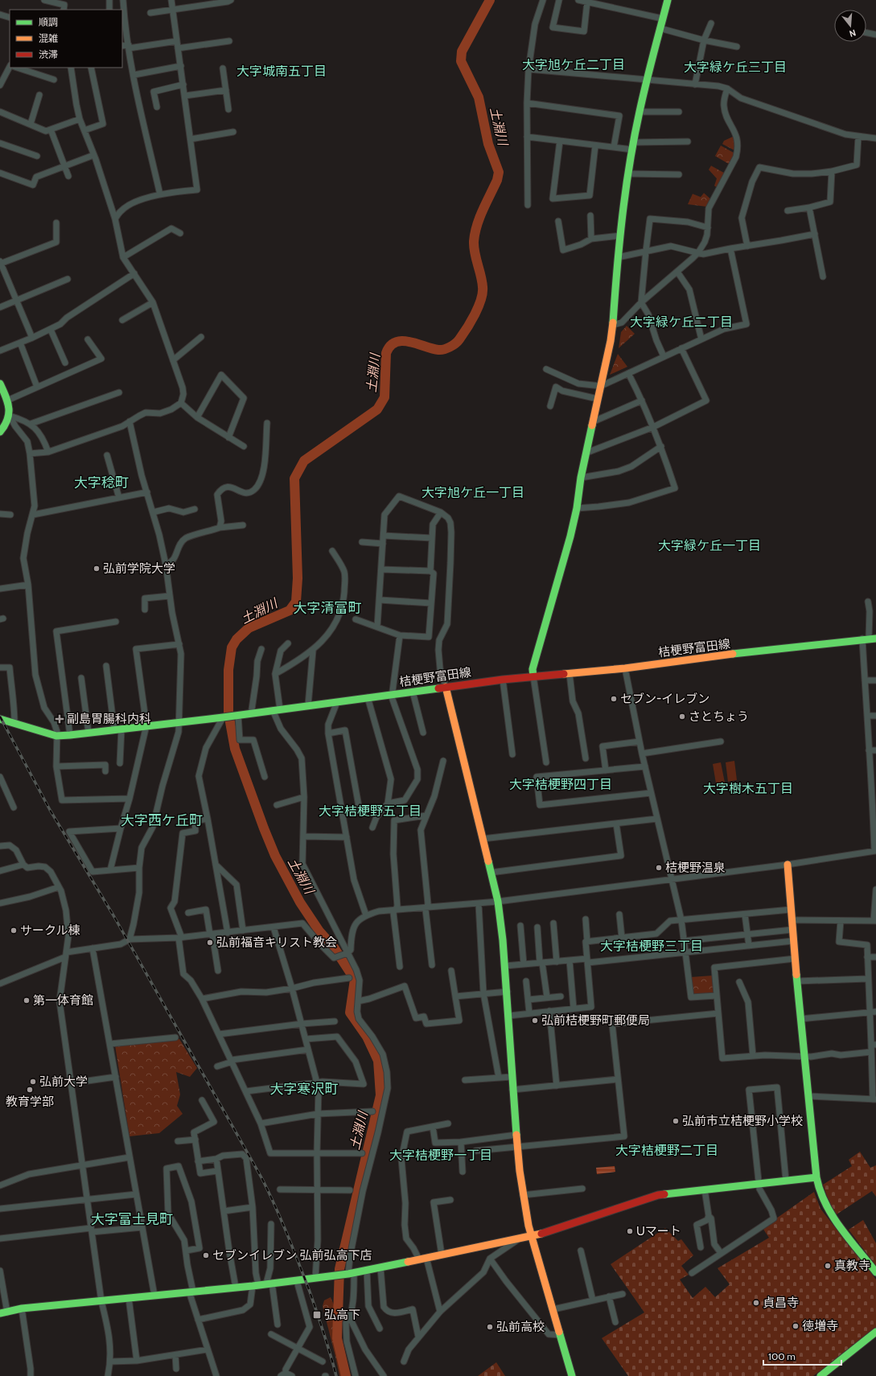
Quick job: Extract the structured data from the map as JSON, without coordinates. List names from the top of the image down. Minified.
{"streets":{"street":["桔梗野富田線"]},"districts":["大字旭ケ丘二丁目","大字緑ケ丘三丁目","大字城南五丁目","大字緑ケ丘二丁目","大字稔町","大字旭ケ丘一丁目","大字緑ケ丘一丁目","大字清富町","大字桔梗野四丁目","大字樹木五丁目","大字桔梗野五丁目","大字西ケ丘町","大字桔梗野三丁目","大字寒沢町","大字桔梗野二丁目","大字桔梗野一丁目","大字富士見町"],"water":["土淵川"],"places":{"other":["弘前学院大学","セブン-イレブン","さとちょう","桔梗野温泉","サークル棟","弘前福音キリスト教会","第一体育館","弘前桔梗野町郵便局","弘前大学","教育学部","弘前市立桔梗野小学校","Uマート","セブンイレブン 弘前弘高下店","真教寺","貞昌寺","徳増寺","弘前高校"],"health":["副島胃腸科内科"],"transit":["弘高下"]},"legend":["順調","混雑","渋滞"],"scale_bar":"100 m","north":"bottom"}
